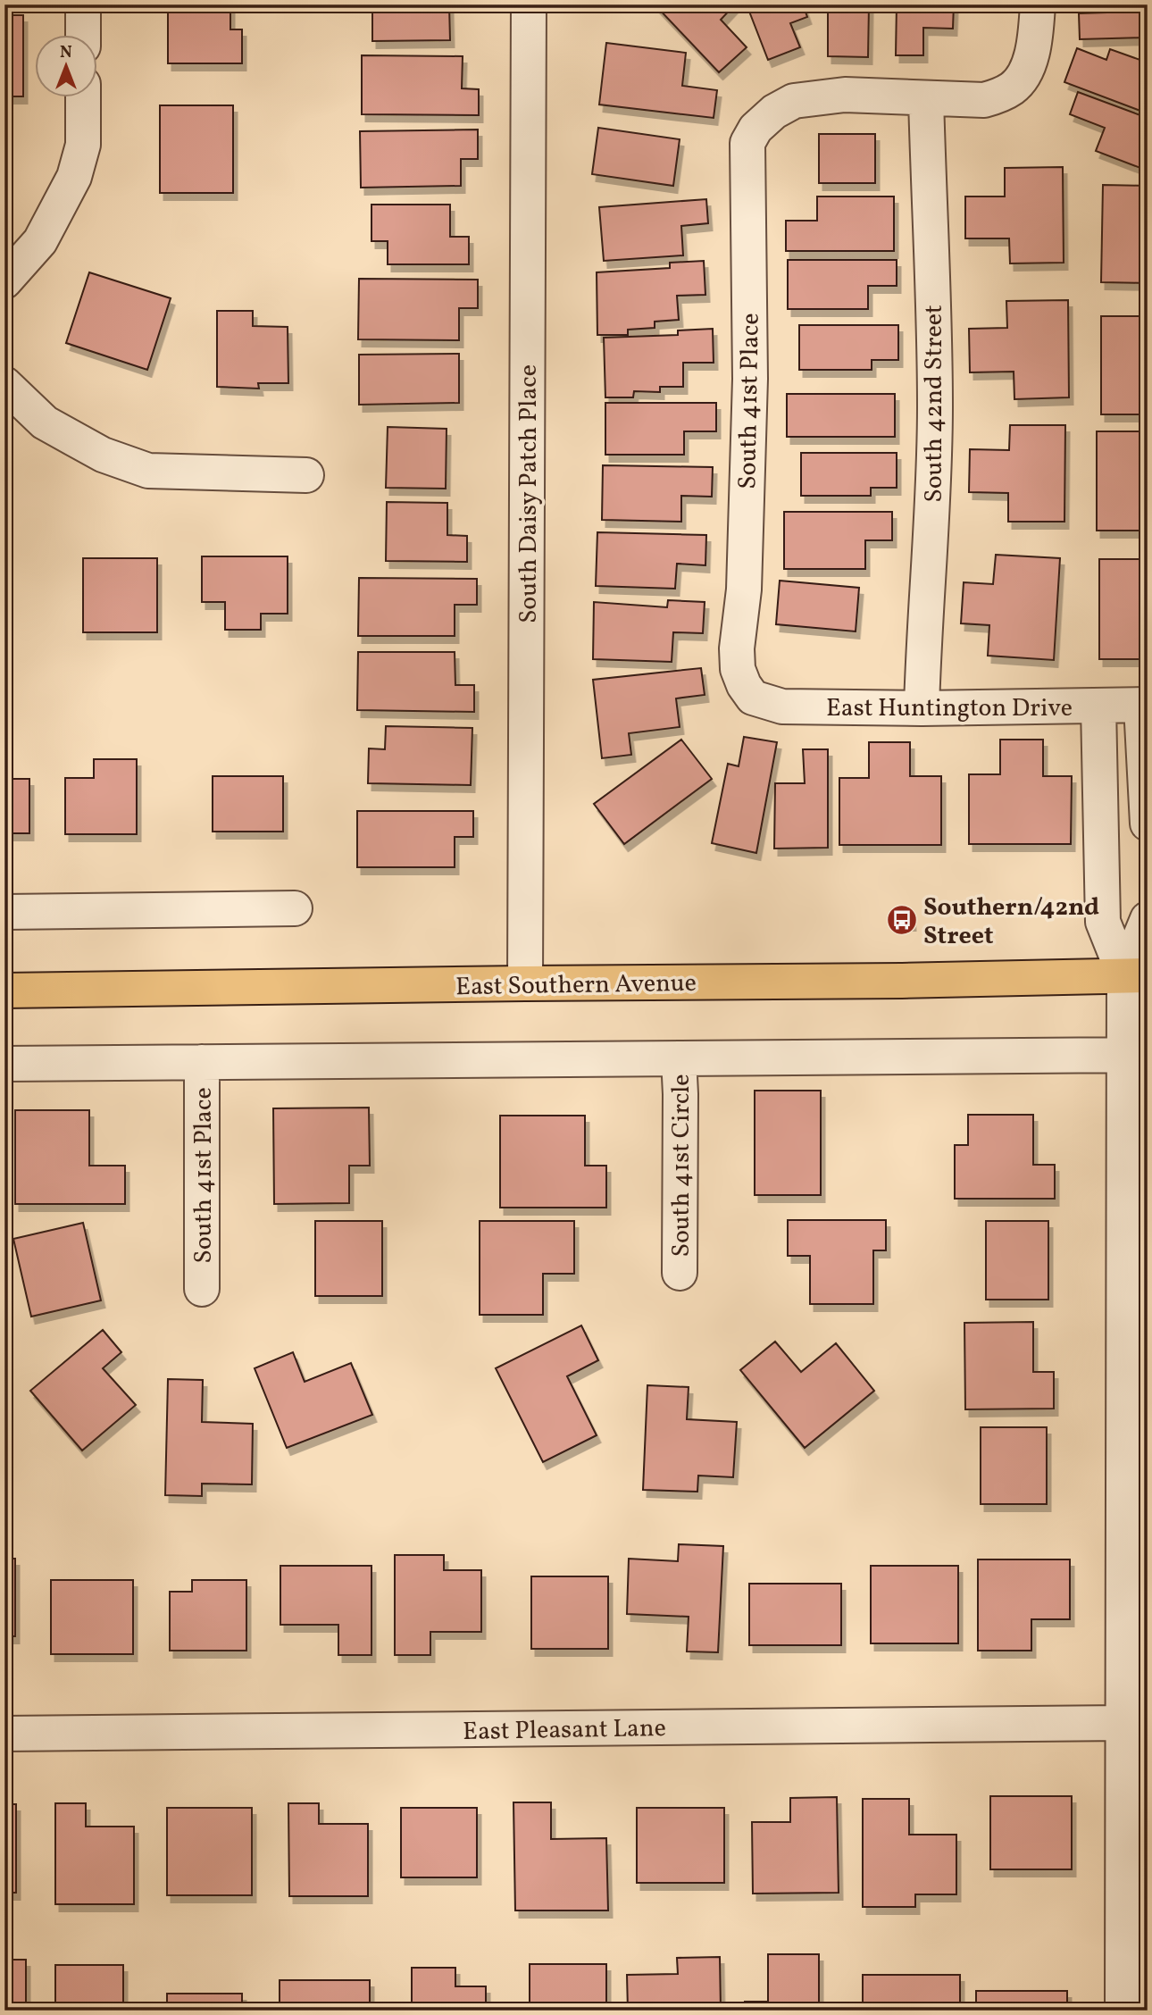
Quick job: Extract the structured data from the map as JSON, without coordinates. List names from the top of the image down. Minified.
{"streets":{"main road":["East Southern Avenue"],"street":["South 41st Place","South 42nd Street","South Daisy Patch Place","East Huntington Drive","South 41st Circle","East Pleasant Lane"]},"crossings":[["South 41st Place","South 42nd Street"],["South 41st Place","East Huntington Drive"],["South 42nd Street","East Huntington Drive"],["South Daisy Patch Place","East Southern Avenue"]],"places":{"bus stop":["Southern/42nd Street"]},"north":"top"}
